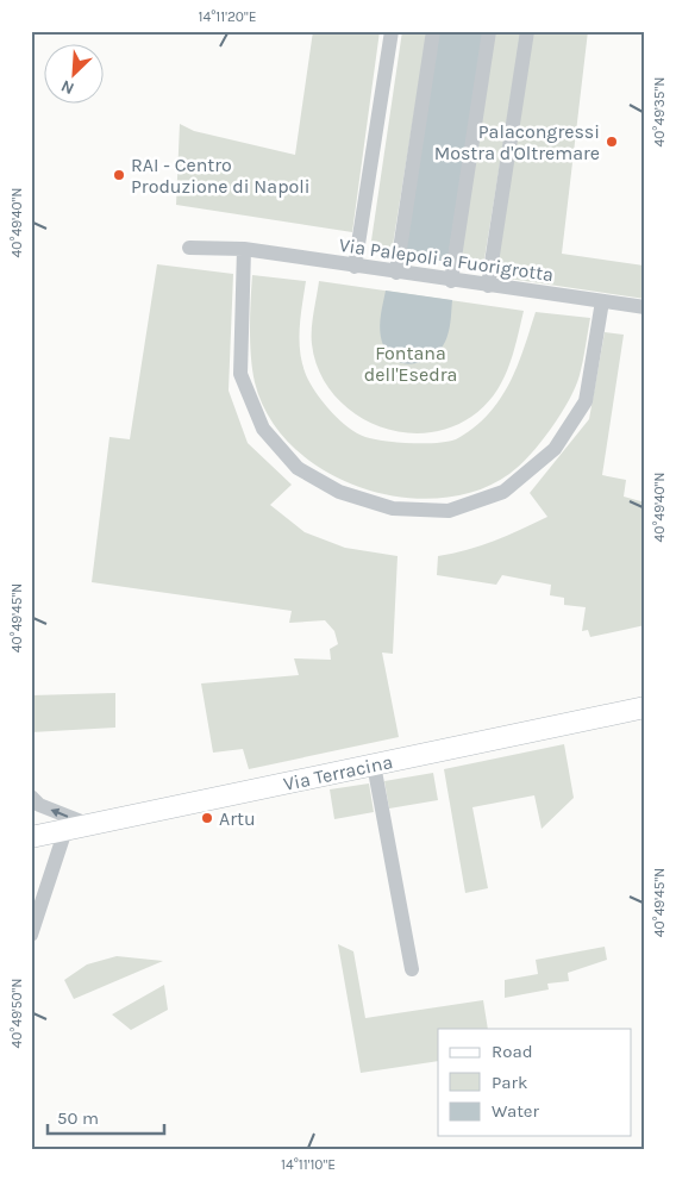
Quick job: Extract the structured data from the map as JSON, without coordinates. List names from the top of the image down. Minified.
{"streets":{"main road":["Via Terracina"],"street":["Via Palepoli a Fuorigrotta"]},"parks":["Fontana dell'Esedra"],"places":["Palacongressi Mostra d'Oltremare","RAI - Centro Produzione di Napoli","Artu"],"legend":["Road","Park","Water"],"scale_bar":"50 m","north":"bottom left","coordinates":["14°11'20\"E","40°49'35\"N","40°49'40\"N","40°49'45\"N","40°49'50\"N","14°11'10\"E"]}
